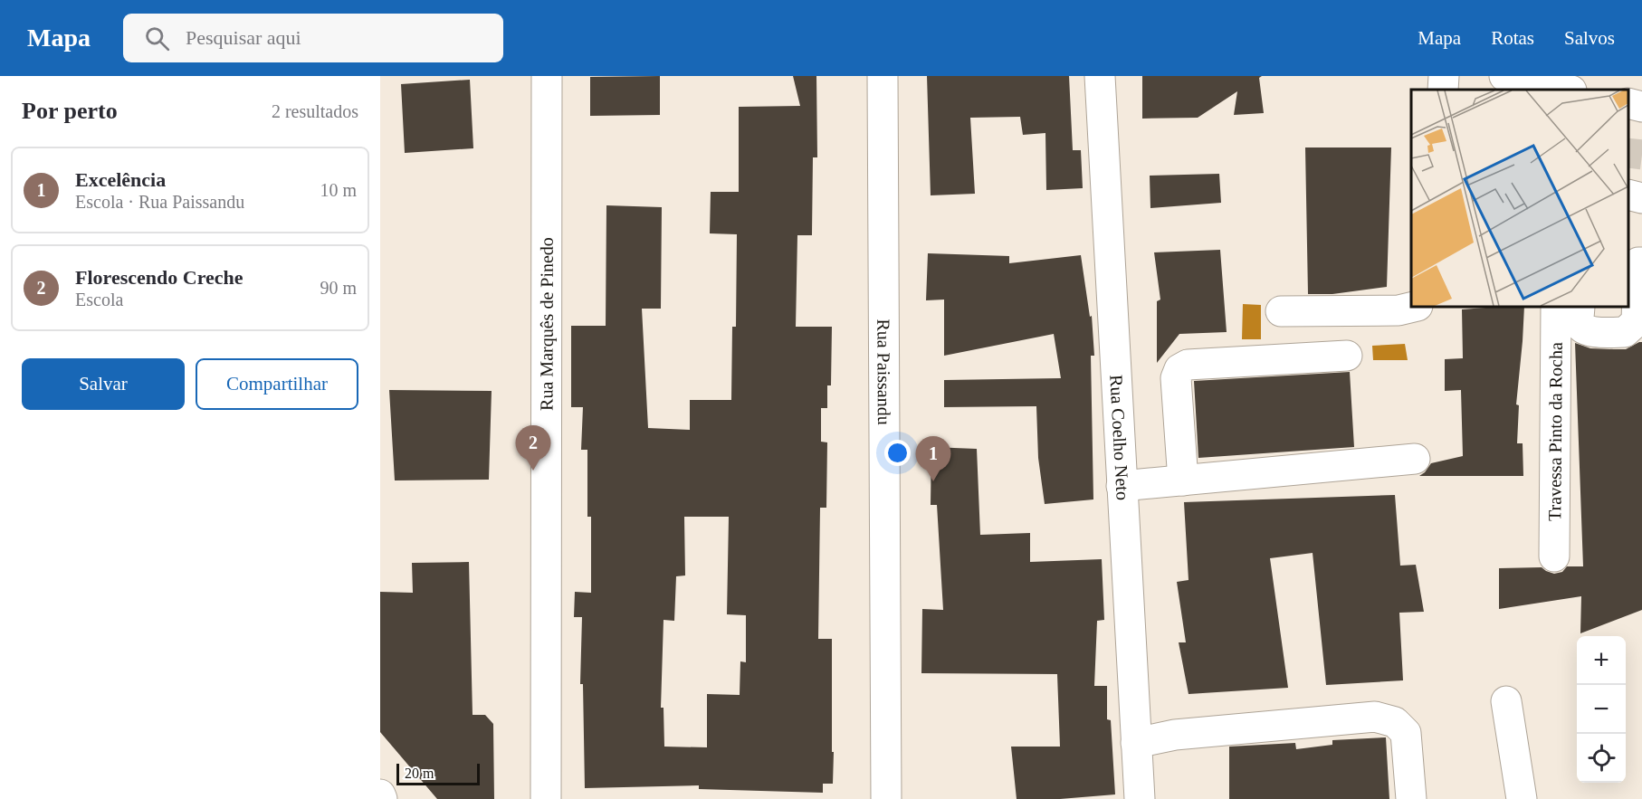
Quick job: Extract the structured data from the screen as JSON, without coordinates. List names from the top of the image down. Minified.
{"streets":{"street":["Rua Marquês de Pinedo","Rua Paissandu","Travessa Pinto da Rocha","Rua Coelho Neto"]},"scale_bar":"20 m","page":{"header":"Mapa","search":"Pesquisar aqui","nav":["Mapa","Rotas","Salvos"],"heading":["Por perto","2 resultados"],"list":[{"mark":"1","name":"Excelência","note":"Escola · Rua Paissandu","value":"10 m"},{"mark":"2","name":"Florescendo Creche","note":"Escola","value":"90 m"}],"buttons":["Salvar","Compartilhar"],"pins":["2","1"],"map_buttons":["+","−"],"scale":"20 m"}}
